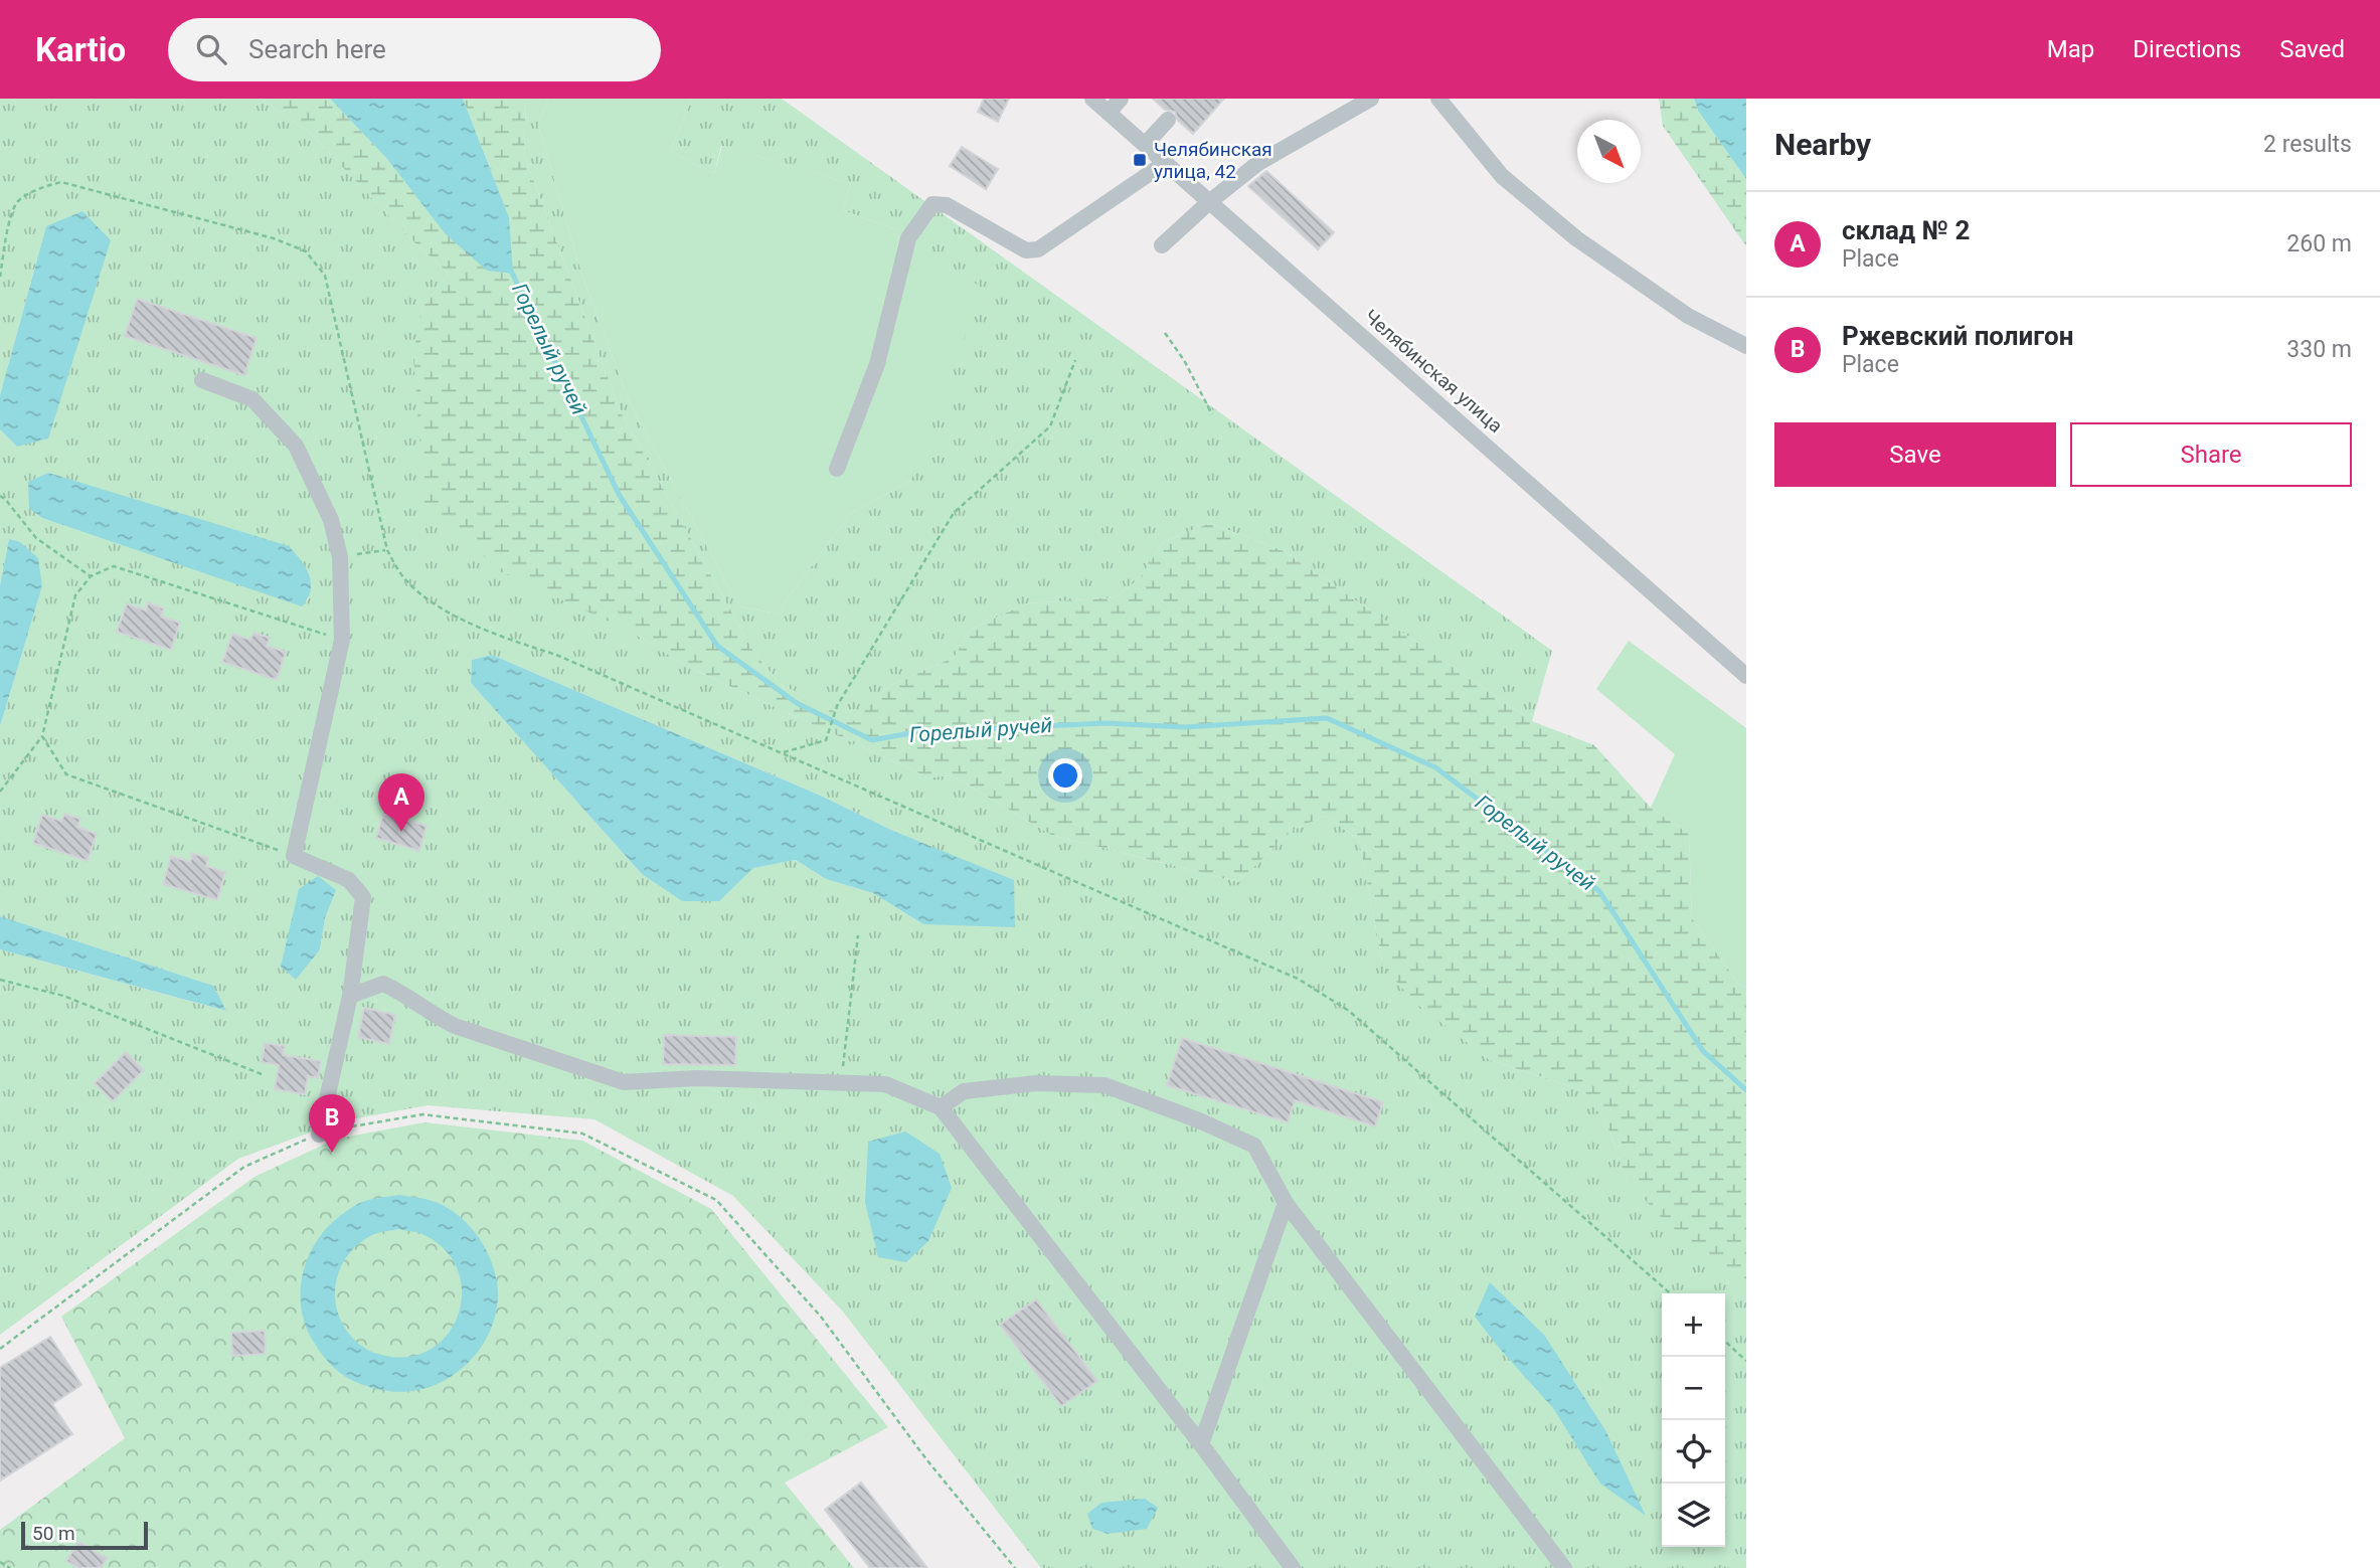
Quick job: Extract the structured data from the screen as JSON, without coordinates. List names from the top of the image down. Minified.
{"streets":{"street":["Челябинская улица"]},"water":["Горелый ручей"],"places":{"transit":["Челябинская улица, 42"]},"scale_bar":"50 m","north":"bottom right","page":{"header":"Kartio","search":"Search here","nav":["Map","Directions","Saved"],"heading":["Nearby","2 results"],"list":[{"mark":"A","name":"склад № 2","note":"Place","value":"260 m"},{"mark":"B","name":"Ржевский полигон","note":"Place","value":"330 m"}],"buttons":["Save","Share"],"pins":["A","B"],"map_buttons":["+","−"],"scale":"50 m"}}
